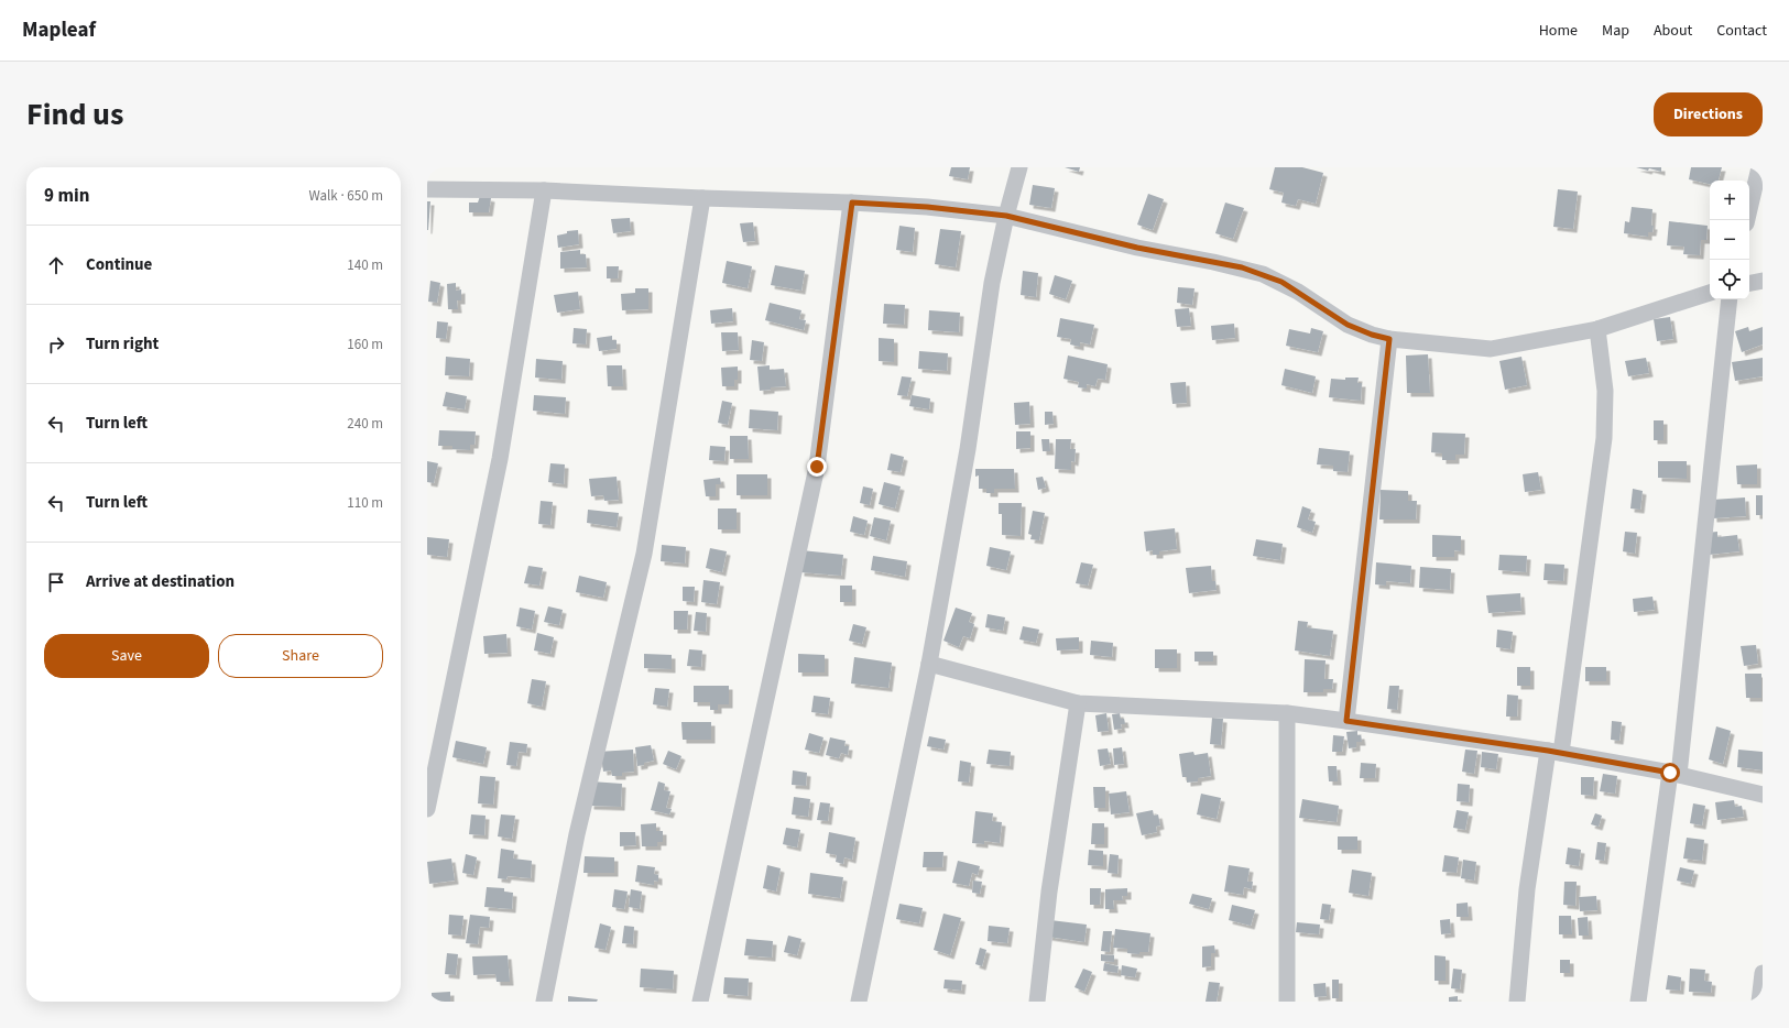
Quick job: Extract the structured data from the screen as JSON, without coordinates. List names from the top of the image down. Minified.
{"page":{"header":"Mapleaf","nav":["Home","Map","About","Contact"],"title":"Find us","buttons":["Directions",["Save","Share"]],"heading":["9 min","Walk · 650 m"],"map_buttons":["+","−"],"list":[["Continue","140 m"],["Turn right","160 m"],["Turn left","240 m"],["Turn left","110 m"],"Arrive at destination"]}}
